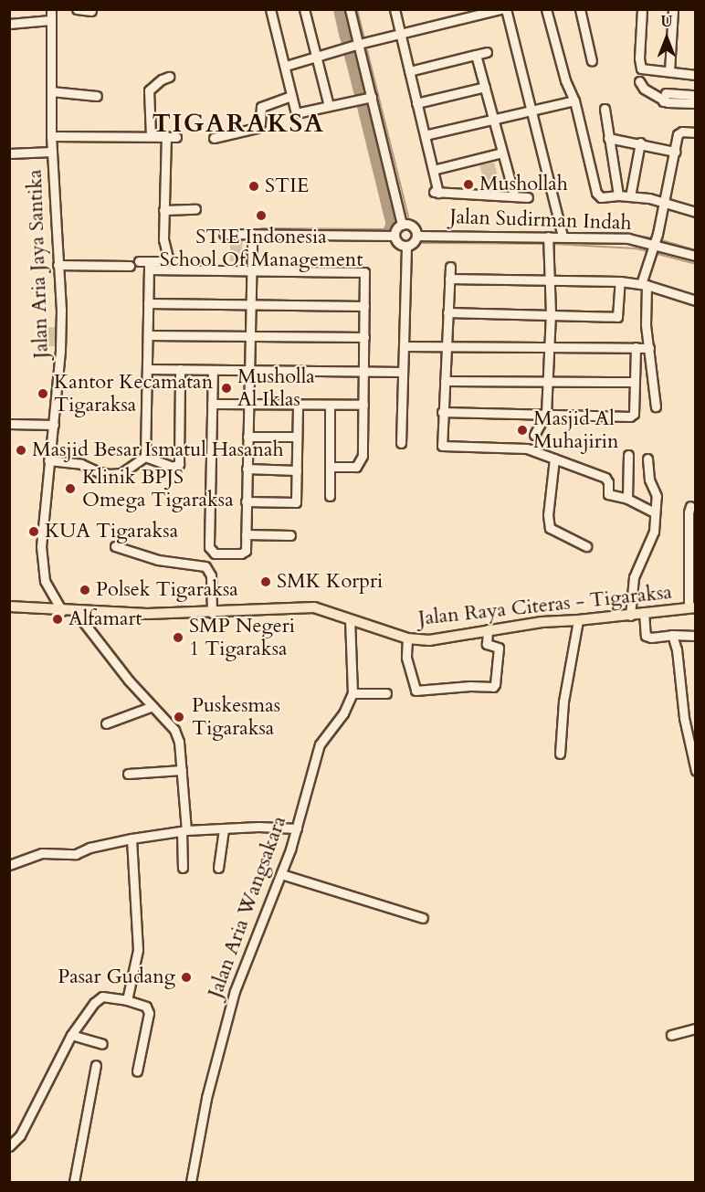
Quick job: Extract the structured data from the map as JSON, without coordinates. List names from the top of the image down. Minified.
{"streets":{"main road":["Jalan Raya Citeras - Tigaraksa"],"street":["Jalan Sudirman Indah","Jalan Aria Jaya Santika","Jalan Aria Wangsakara"]},"crossings":[["Jalan Aria Jaya Santika","Jalan Raya Citeras - Tigaraksa"],["Jalan Raya Citeras - Tigaraksa","Jalan Aria Wangsakara"]],"districts":["TIGARAKSA"],"places":["Mushollah","STIE","STIE Indonesia School Of Management","Musholla Al Iklas","Kantor Kecamatan Tigaraksa","Masjid Al Muhajirin","Masjid Besar Ismatul Hasanah","Klinik BPJS Omega Tigaraksa","KUA Tigaraksa","SMK Korpri","Polsek Tigaraksa","Alfamart","SMP Negeri 1 Tigaraksa","Puskesmas Tigaraksa","Pasar Gudang"],"north":"top"}
